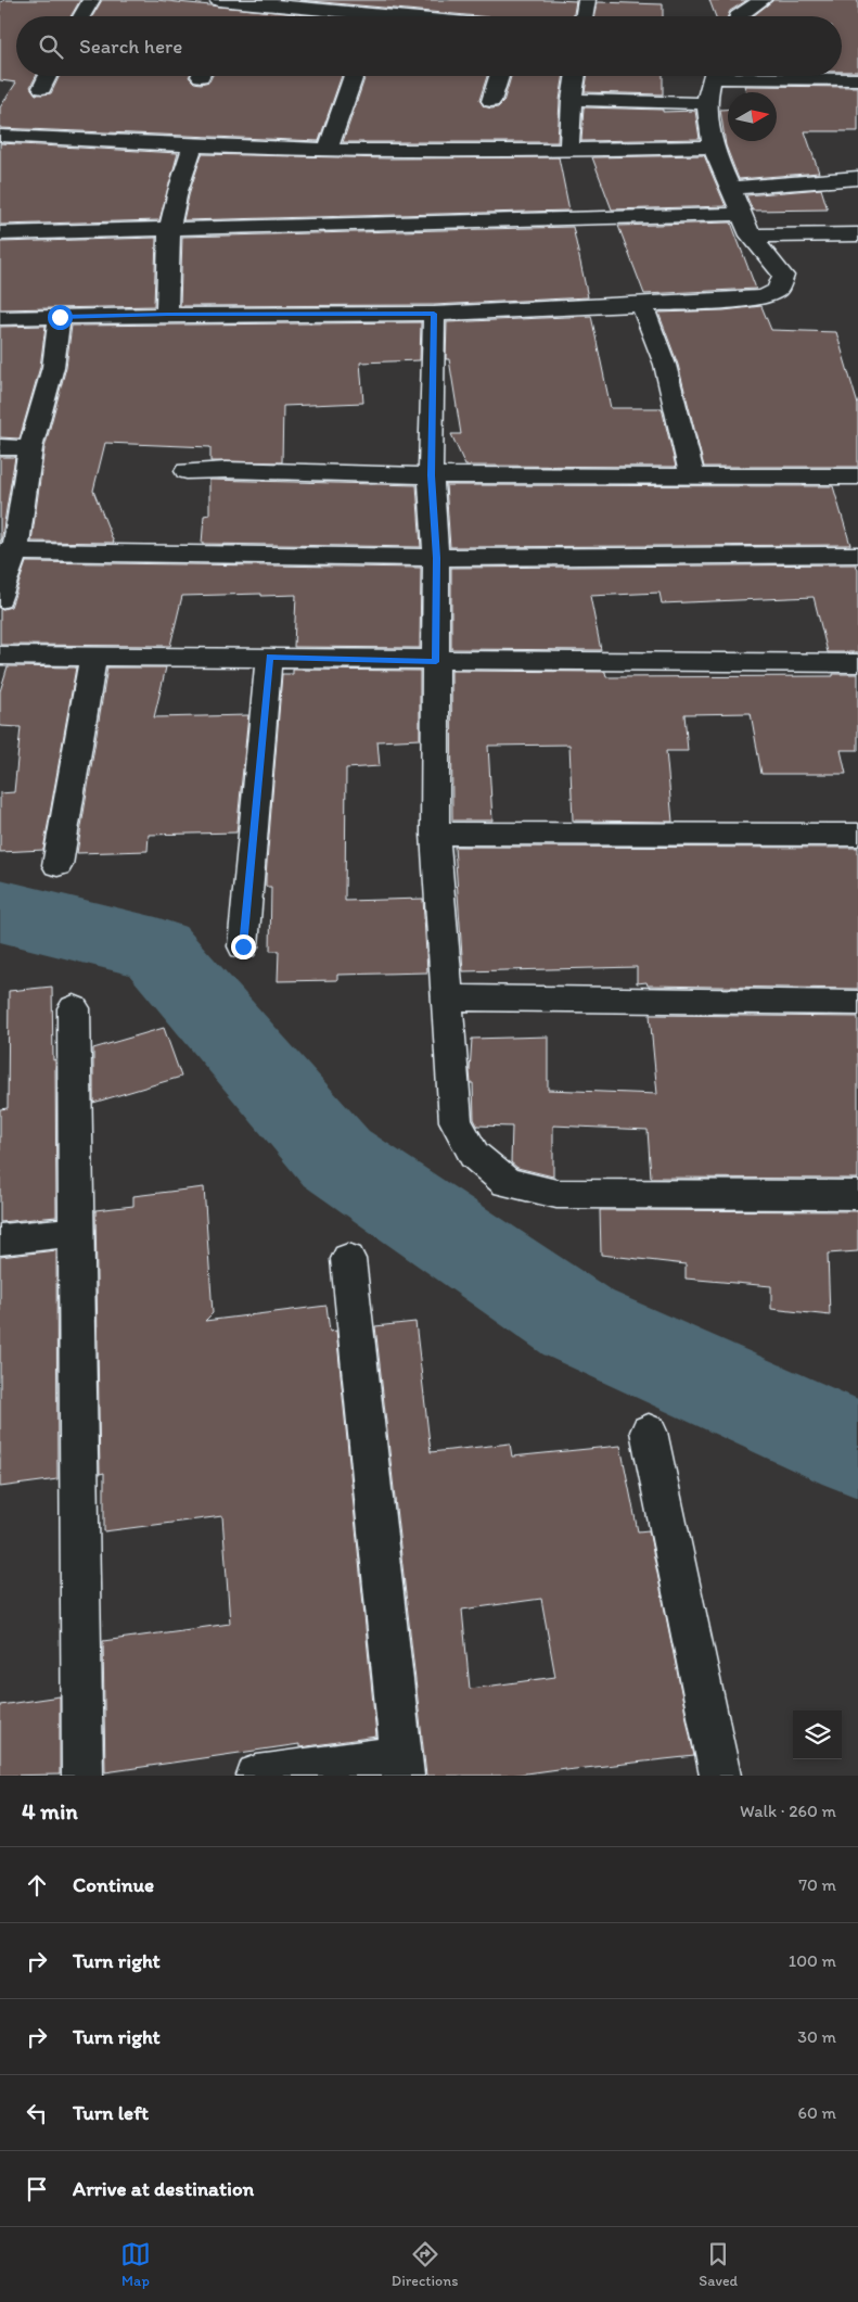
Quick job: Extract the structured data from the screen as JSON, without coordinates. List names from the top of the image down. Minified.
{"north":"right","page":{"search":"Search here","heading":["4 min","Walk · 260 m"],"list":[["Continue","70 m"],["Turn right","100 m"],["Turn right","30 m"],["Turn left","60 m"],"Arrive at destination"],"nav":["Map","Directions","Saved"]}}
